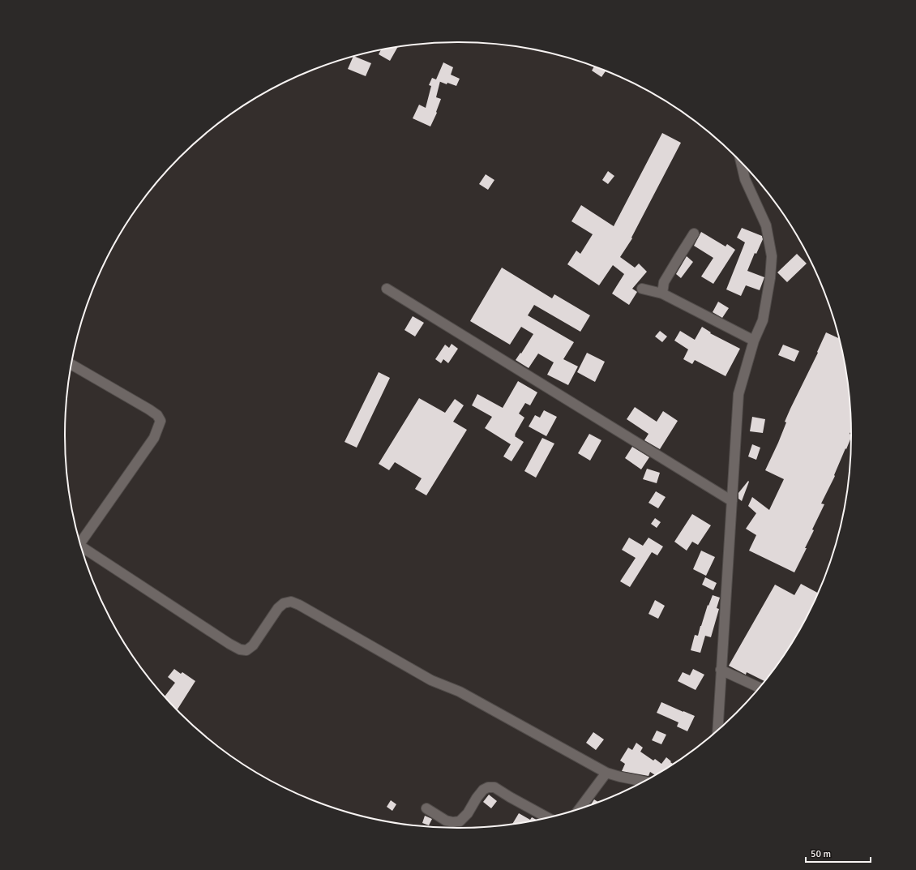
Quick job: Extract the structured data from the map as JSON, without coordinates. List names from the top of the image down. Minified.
{"scale_bar":"50 m"}
